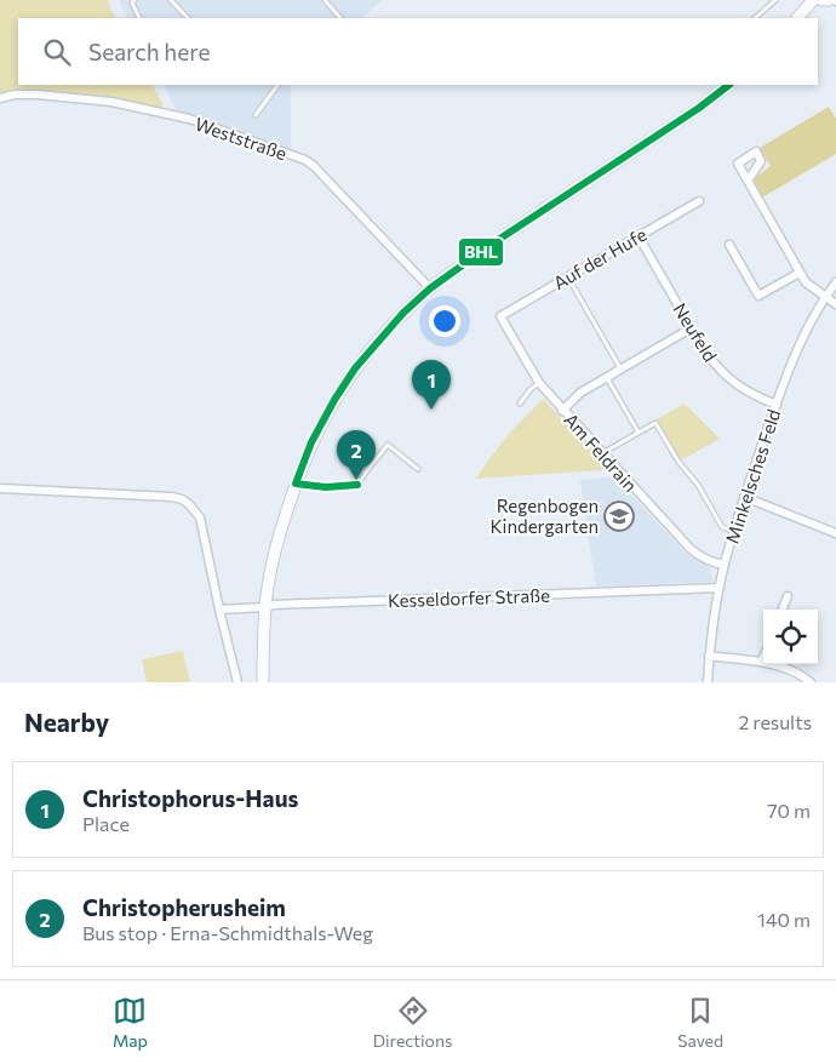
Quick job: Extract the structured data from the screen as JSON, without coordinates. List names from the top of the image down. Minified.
{"streets":{"street":["Weststraße","Auf der Hufe","Neufeld","Am Feldrain","Minkelsches Feld","Kesseldorfer Straße"]},"crossings":[["Auf der Hufe","Neufeld"],["Auf der Hufe","Am Feldrain"],["Neufeld","Minkelsches Feld"],["Am Feldrain","Minkelsches Feld"],["Minkelsches Feld","Kesseldorfer Straße"]],"places":{"school or university":["Regenbogen Kindergarten"]},"lines":["transit line BHL"],"page":{"search":"Search here","pins":["1","2"],"heading":["Nearby","2 results"],"list":[{"mark":"1","name":"Christophorus-Haus","note":"Place","value":"70 m"},{"mark":"2","name":"Christopherusheim","note":"Bus stop · Erna-Schmidthals-Weg","value":"140 m"}],"nav":["Map","Directions","Saved"]}}
